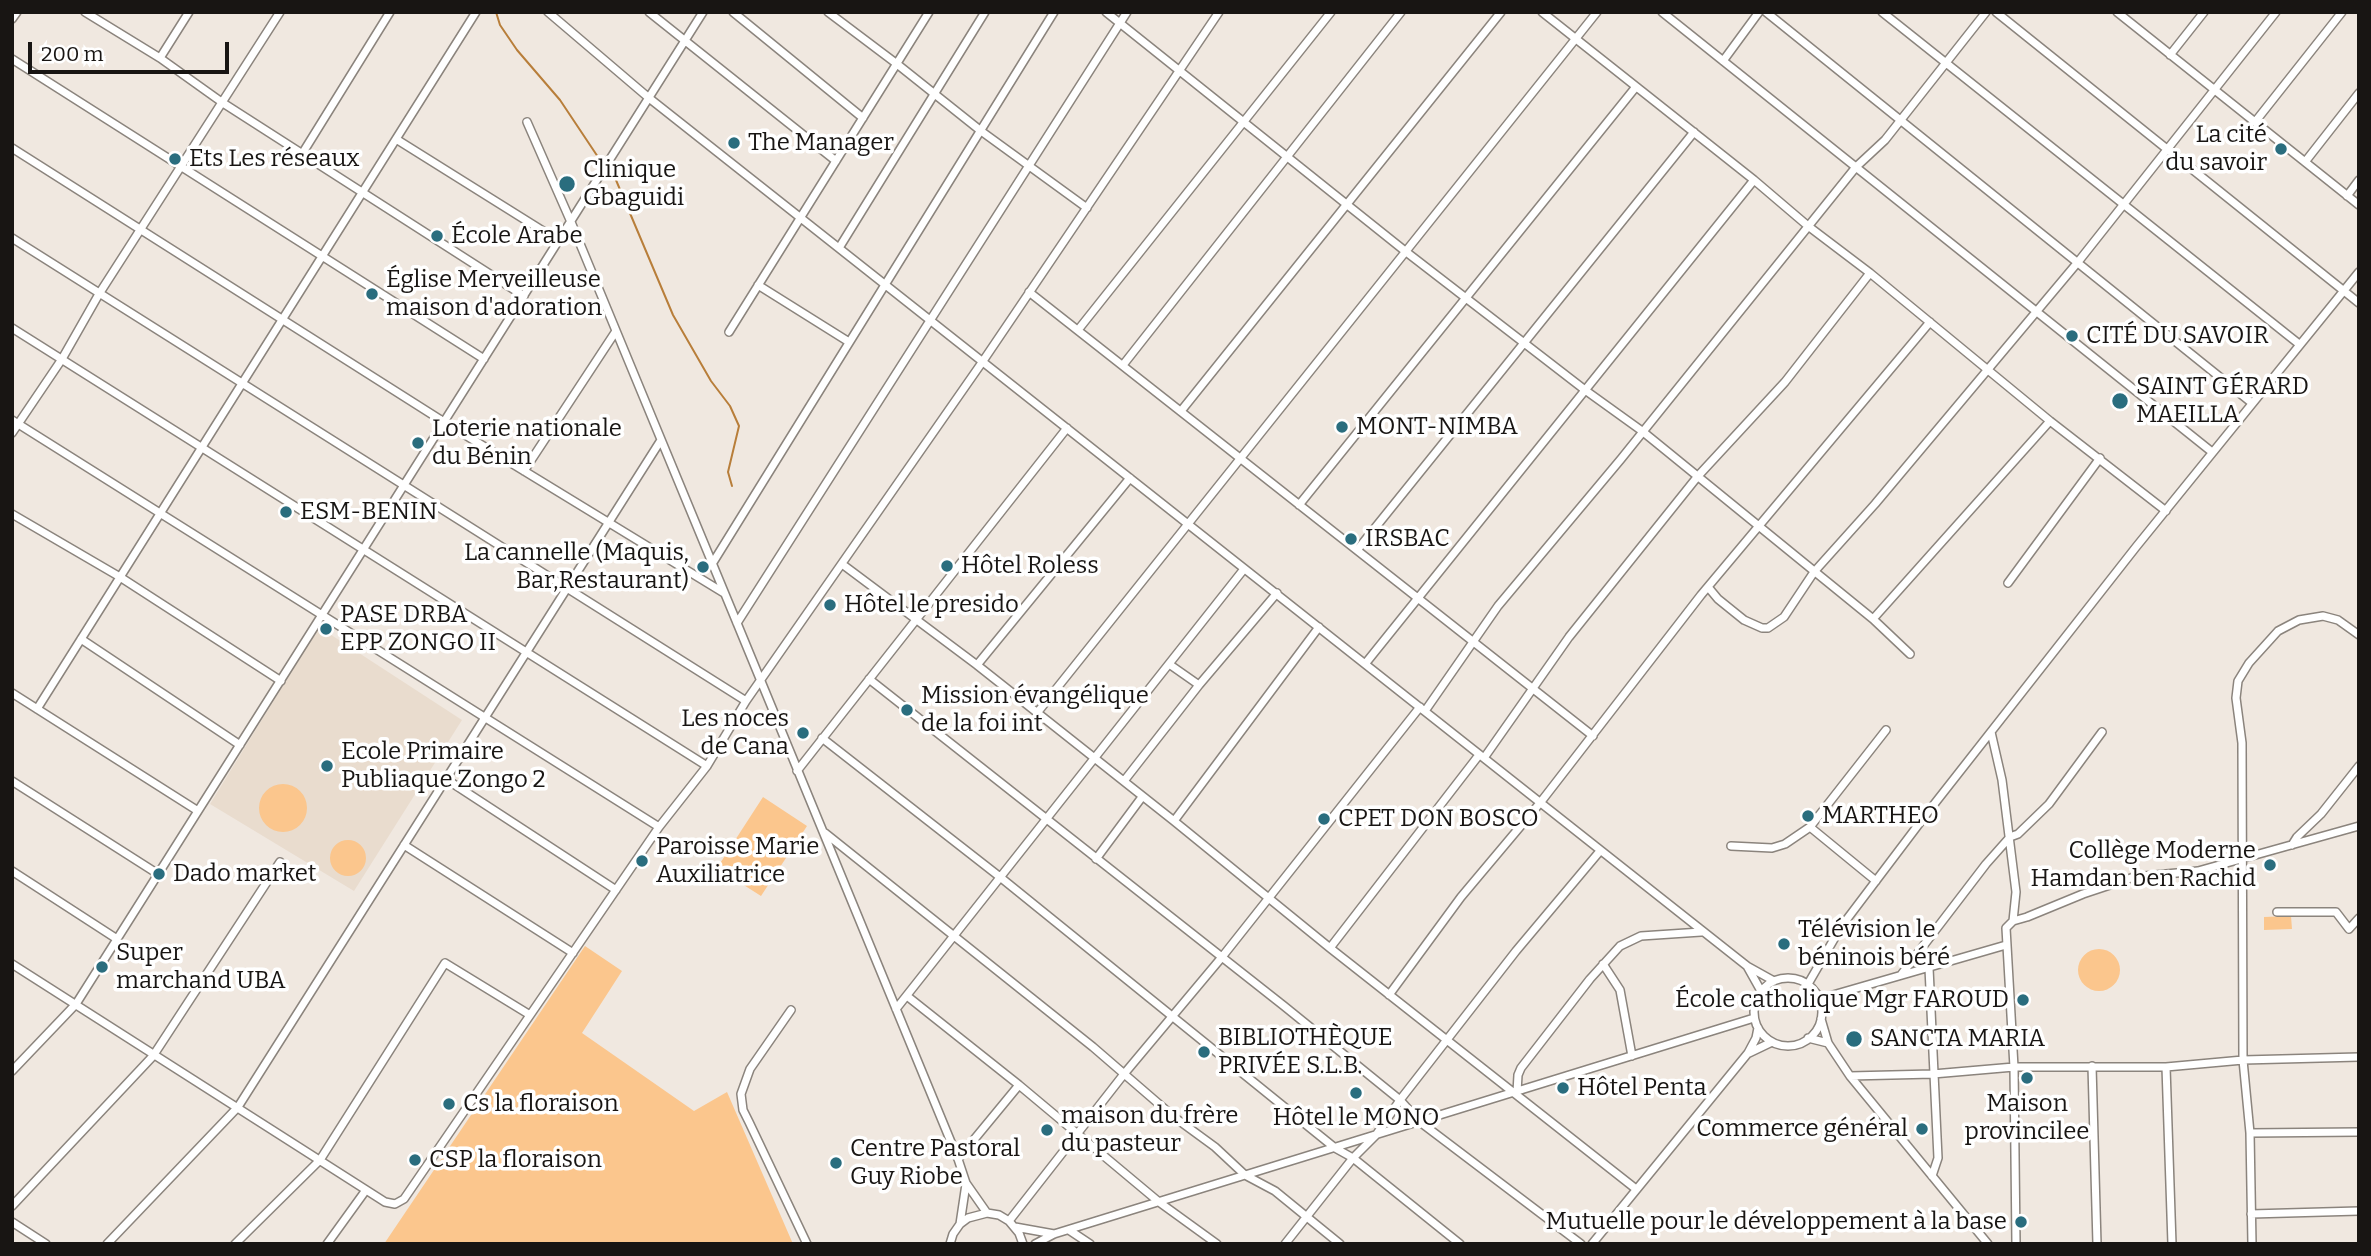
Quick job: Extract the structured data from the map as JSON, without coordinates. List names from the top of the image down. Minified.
{"places":["The Manager","La cité du savoir","Ets Les réseaux","Clinique Gbaguidi","École Arabe","Église Merveilleuse maison d'adoration","CITÉ DU SAVOIR","SAINT GÉRARD MAEILLA","MONT-NIMBA","Loterie nationale du Bénin","ESM-BENIN","IRSBAC","Hôtel Roless","La cannelle (Maquis, Bar,Restaurant)","Hôtel le presido","PASE DRBA EPP ZONGO II","Mission évangélique de la foi int","Les noces de Cana","Ecole Primaire Publiaque Zongo 2","MARTHEO","CPET DON BOSCO","Paroisse Marie Auxiliatrice","Collège Moderne Hamdan ben Rachid","Dado market","Télévision le béninois béré","Super marchand UBA","École catholique Mgr FAROUD","SANCTA MARIA","BIBLIOTHÈQUE PRIVÉE S.L.B.","Maison provincilee","Hôtel Penta","Hôtel le MONO","Cs la floraison","Commerce général","maison du frère du pasteur","CSP la floraison","Centre Pastoral Guy Riobe","Mutuelle pour le développement à la base"],"scale_bar":"200 m"}
